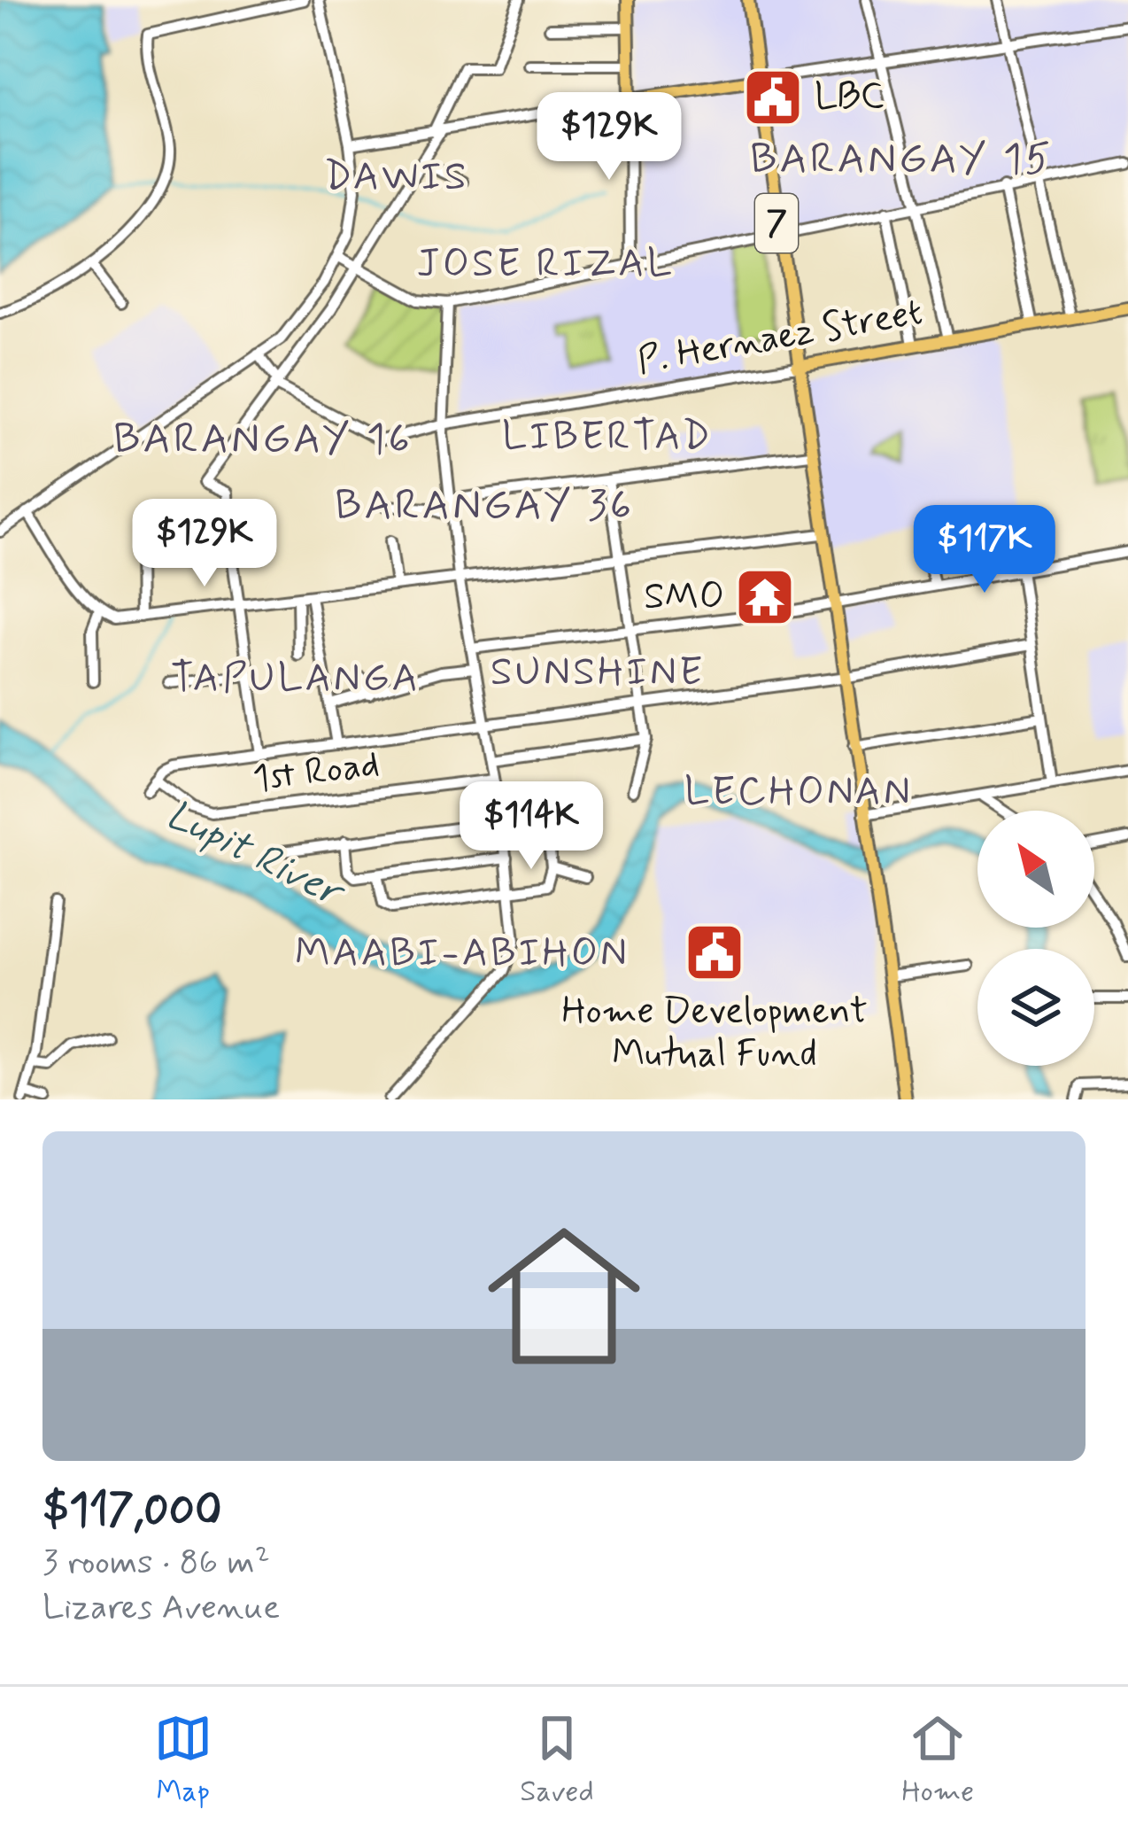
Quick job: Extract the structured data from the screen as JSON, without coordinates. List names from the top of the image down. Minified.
{"streets":{"main road":["7","P. Hernaez Street"],"street":["1st Road"]},"crossings":[["7","P. Hernaez Street"]],"districts":["BARANGAY 15","DAWIS","JOSE RIZAL","LIBERTAD","BARANGAY 16","BARANGAY 36","SUNSHINE","TAPULANGA","LECHONAN","MAABI-ABIHON"],"water":["Lupit River"],"places":{"public building":["LBC","Home Development Mutual Fund"],"temple":["SMO"]},"north":"top left","page":{"price":["$129K","$129K","$117K","$114K"],"list":[{"name":"$117,000","note":"3 rooms · 86 m² · Lizares Avenue"}],"tabs":["Map","Saved","Home"]}}
